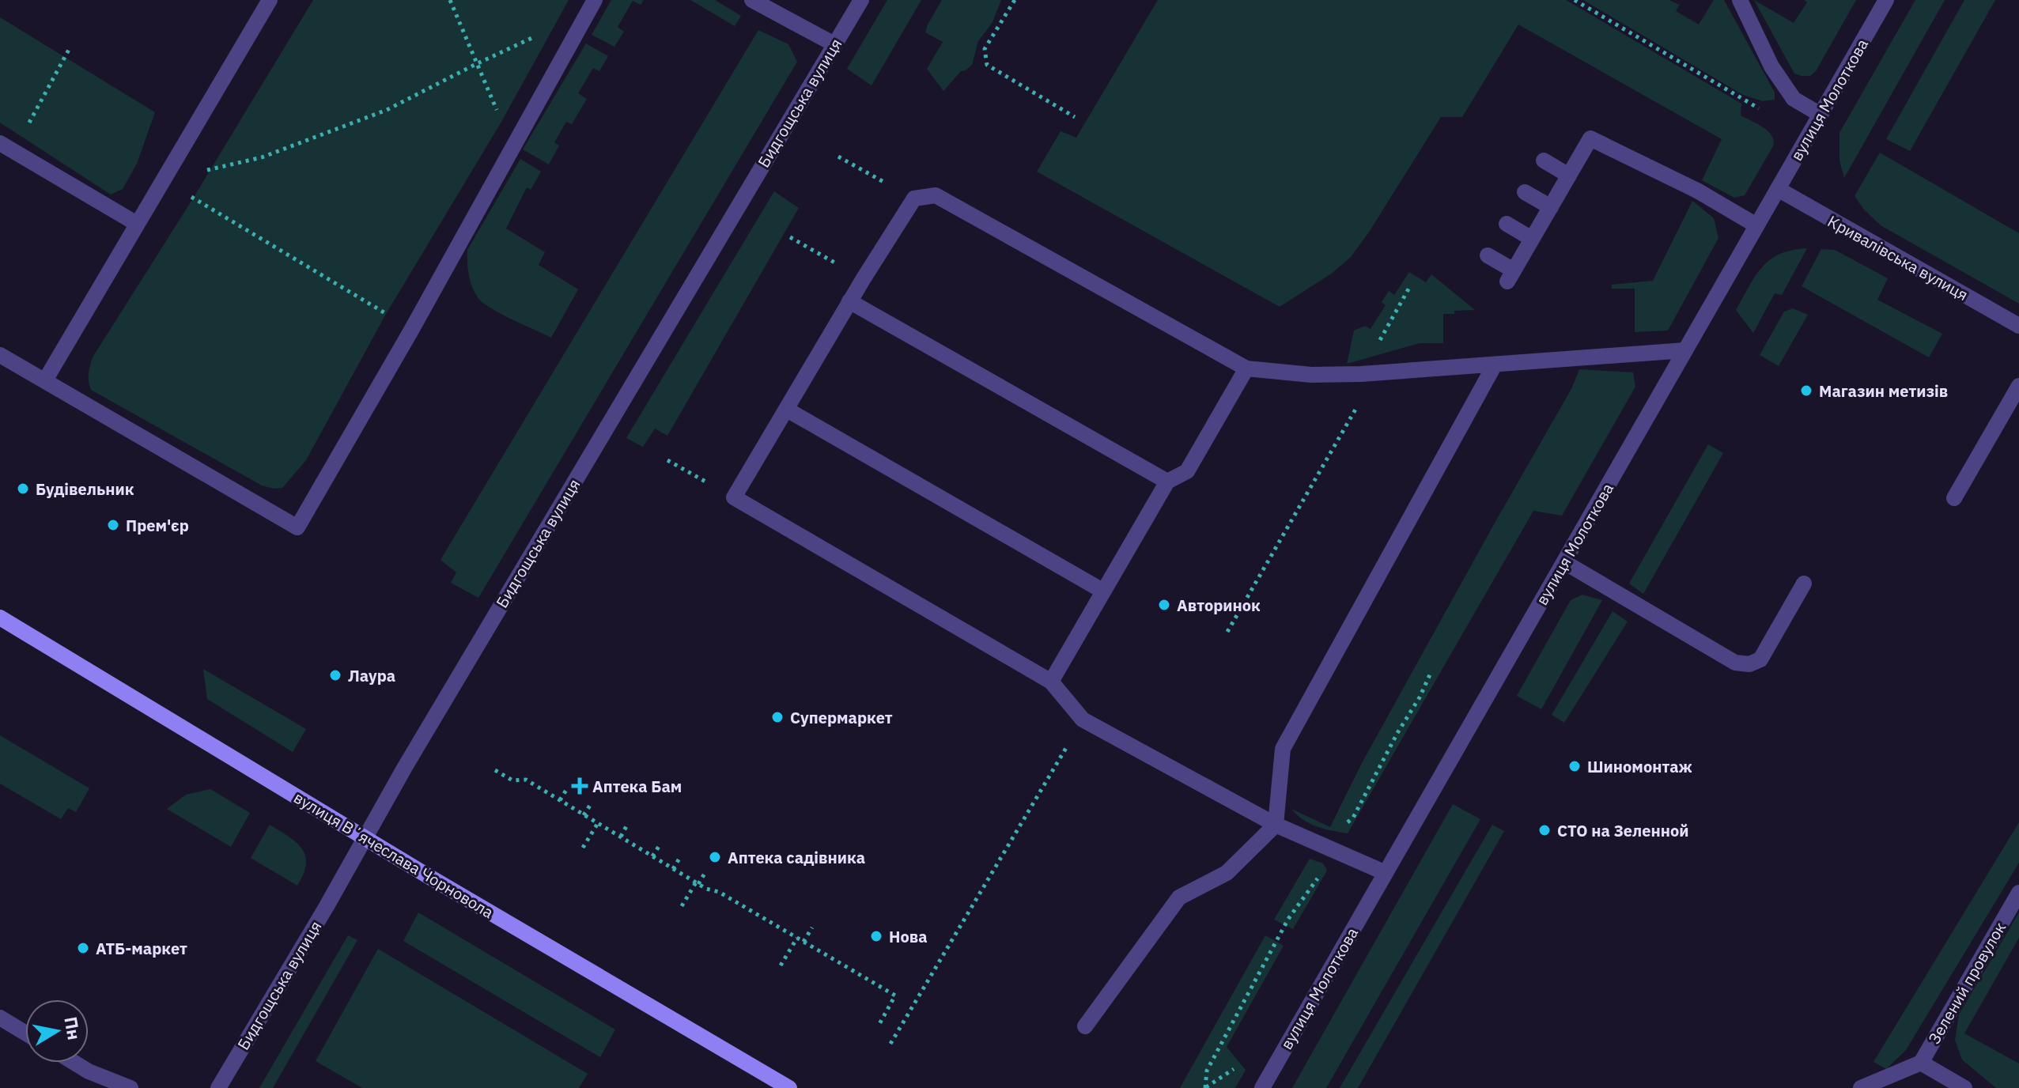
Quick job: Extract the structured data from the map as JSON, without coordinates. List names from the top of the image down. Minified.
{"streets":{"main road":["вулиця Вʼячеслава Чорновола"],"street":["вулиця Молоткова","Бидгощська вулиця","Кривалівська вулиця","Зелений провулок"]},"crossings":[["вулиця Молоткова","Кривалівська вулиця"],["Бидгощська вулиця","вулиця Вʼячеслава Чорновола"]],"places":{"other":["Магазин метизів","Будівельник","Прем'єр","Авторинок","Лаура","Супермаркет","Шиномонтаж","СТО на Зеленной","Аптека садівника","Нова","АТБ-маркет"],"health":["Аптека Бам"]},"north":"right"}
